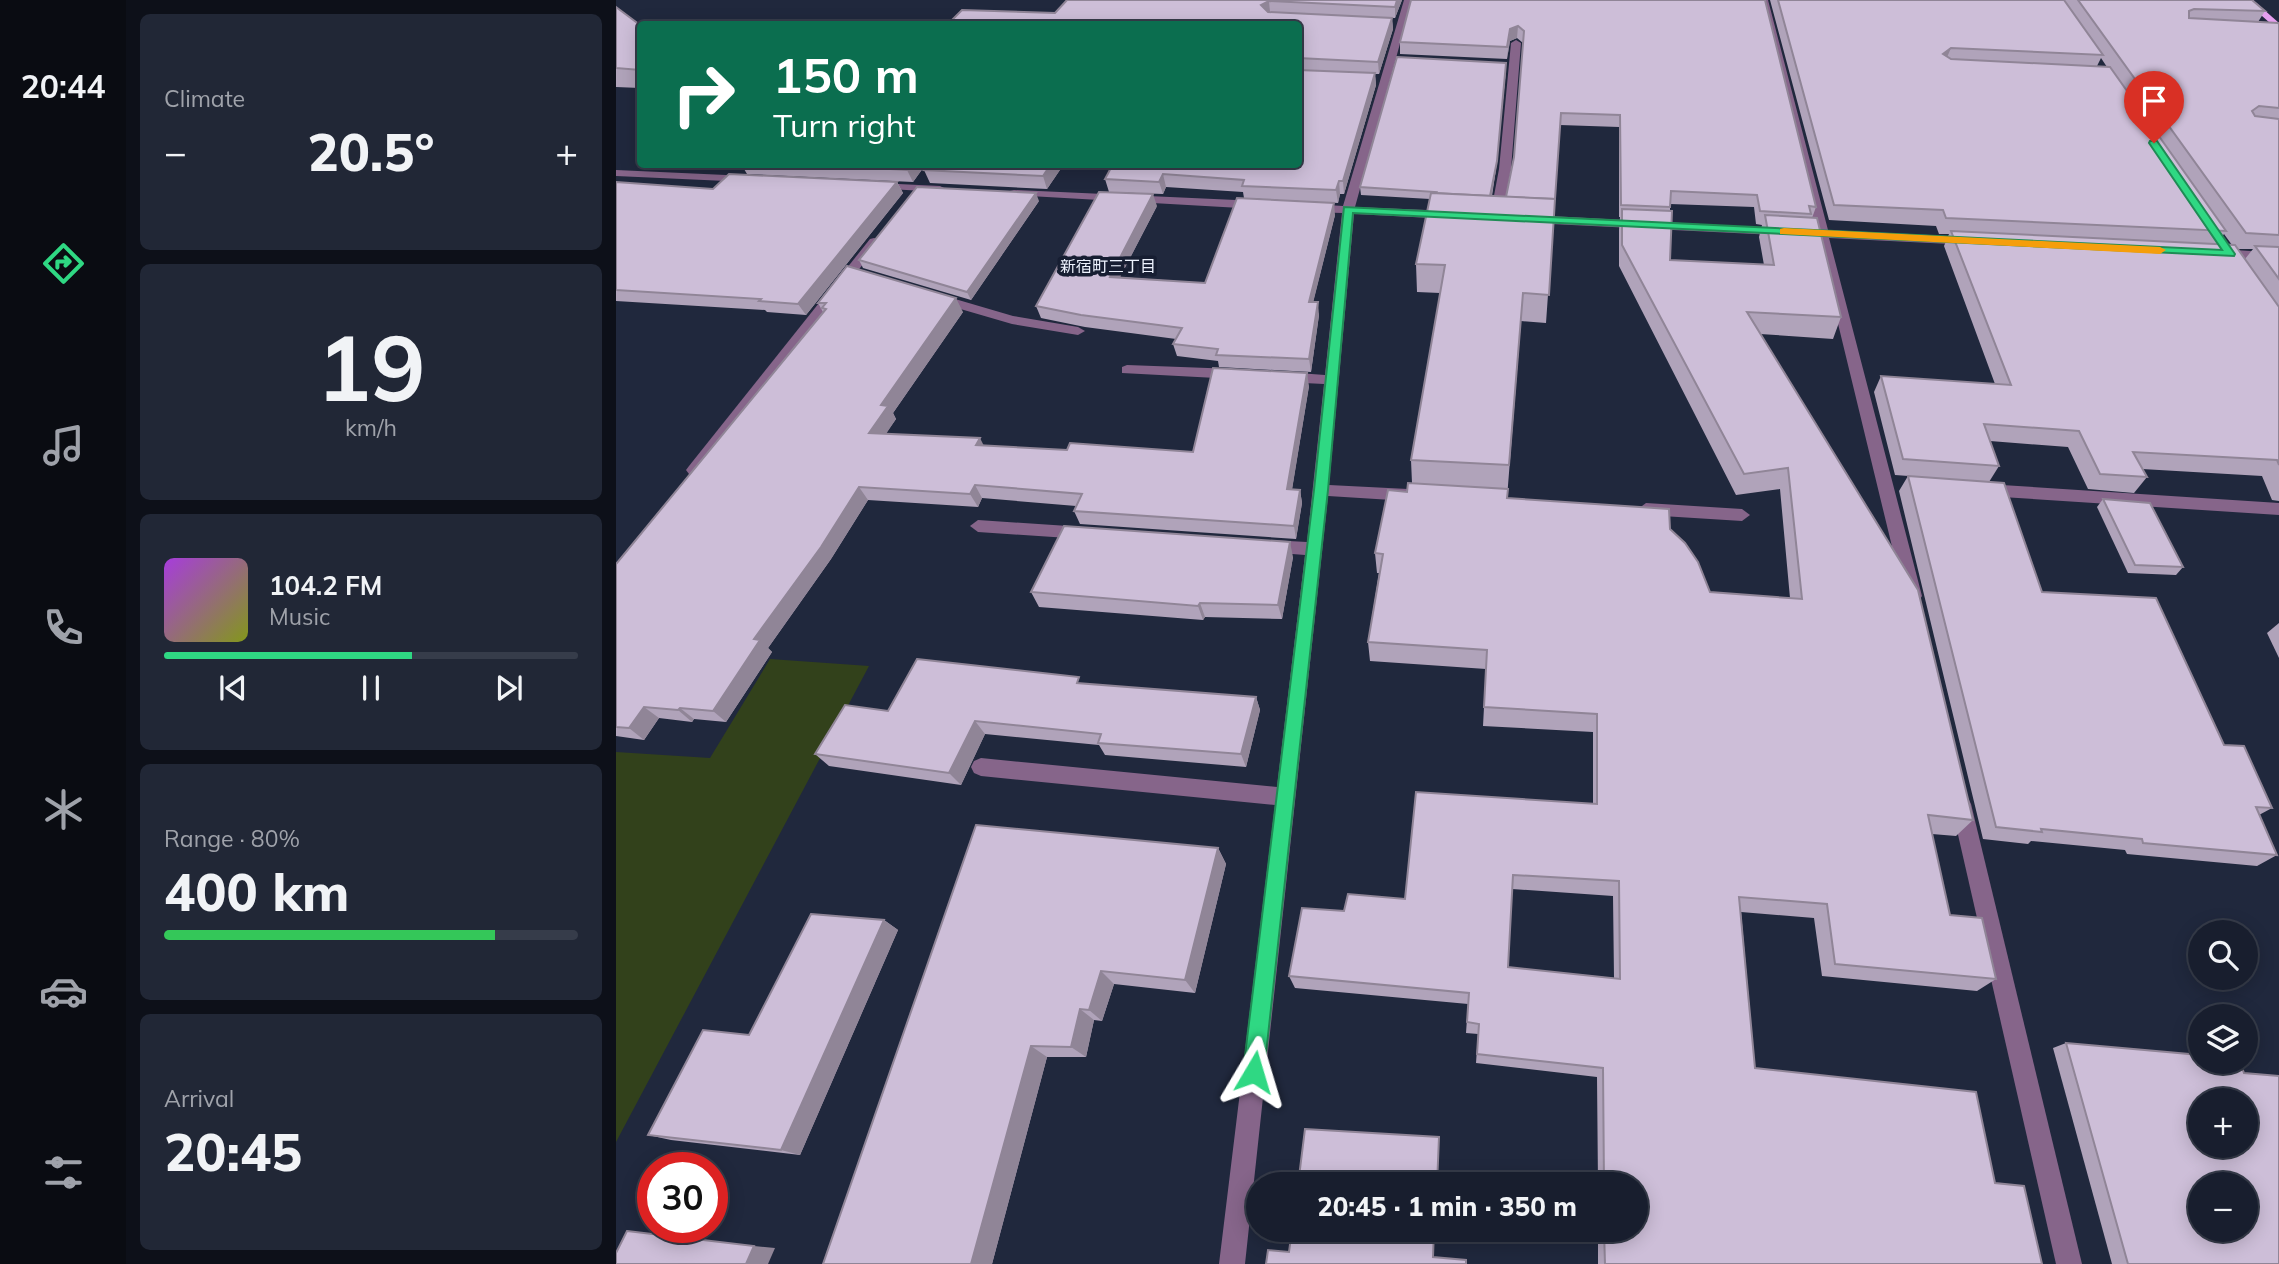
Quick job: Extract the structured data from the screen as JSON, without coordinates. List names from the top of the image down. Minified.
{"districts":["新宿町三丁目"],"page":{"tabs":"20:44","tile":["Climate",["19","km/h"],["Range · 80%","400 km"],["Arrival","20:45"]],"turn":["150 m","Turn right"],"heat":["−","20.5°","+"],"song":["104.2 FM","Music"],"map_buttons":["+","−"],"limit":"30","trip":"20:45 · 1 min · 350 m"}}
